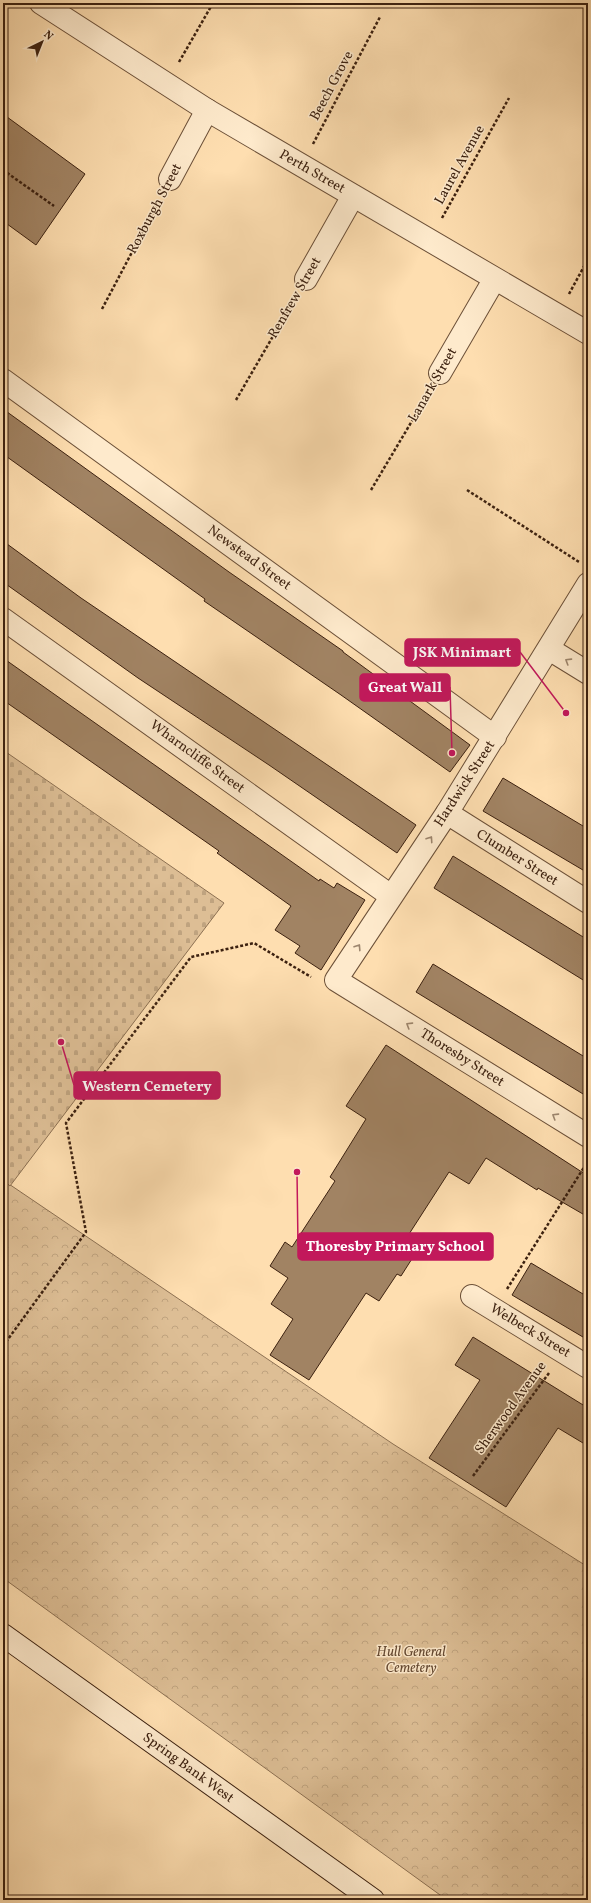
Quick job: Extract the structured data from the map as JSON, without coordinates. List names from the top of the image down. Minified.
{"streets":{"street":["Perth Street","Roxburgh Street","Renfrew Street","Lanark Street","Newstead Street","Wharncliffe Street","Hardwick Street","Clumber Street","Thoresby Street","Welbeck Street","Spring Bank West"],"path":["Beech Grove","Laurel Avenue","Sherwood Avenue"]},"crossings":[["Beech Grove","Perth Street"],["Laurel Avenue","Perth Street"],["Perth Street","Roxburgh Street"],["Perth Street","Renfrew Street"],["Perth Street","Lanark Street"],["Newstead Street","Hardwick Street"],["Wharncliffe Street","Hardwick Street"],["Hardwick Street","Clumber Street"],["Hardwick Street","Thoresby Street"],["Welbeck Street","Sherwood Avenue"]],"one_way":["Hardwick Street","Thoresby Street"],"parks":["Hull General Cemetery"],"places":["JSK Minimart","Great Wall","Western Cemetery","Thoresby Primary School"],"north":"top right"}
